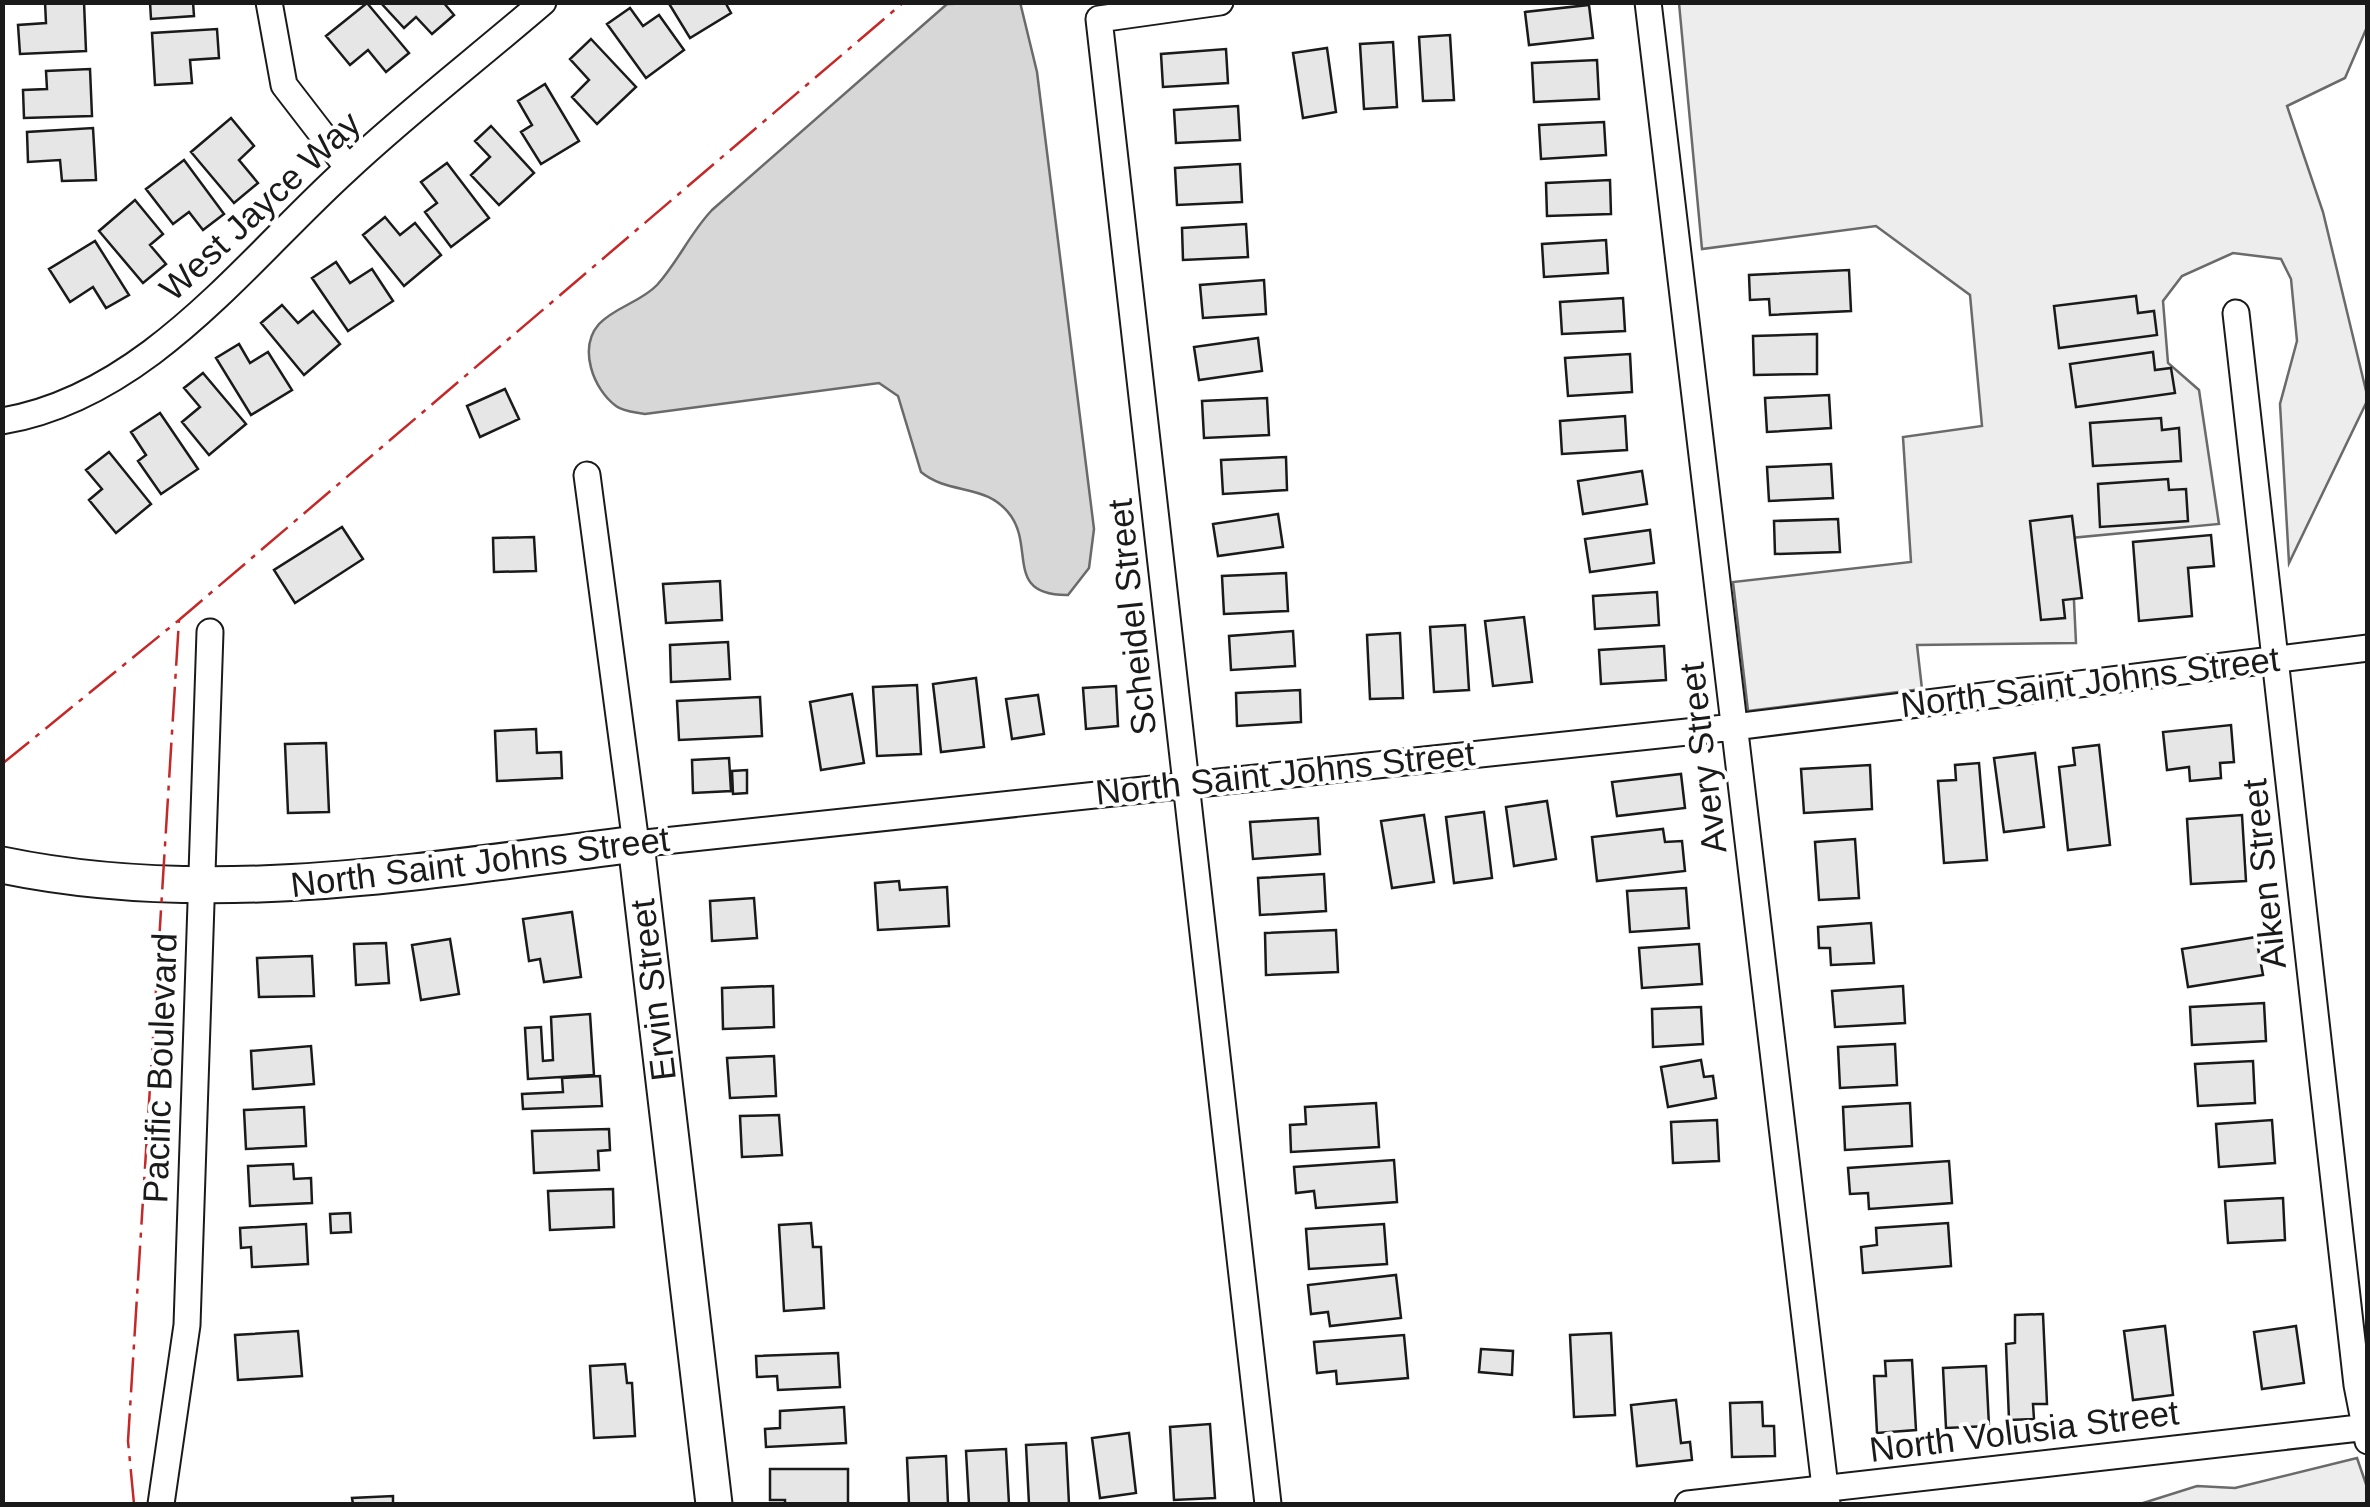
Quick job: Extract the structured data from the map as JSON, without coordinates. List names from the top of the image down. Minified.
{"streets":{"street":["West Jayce Way","Scheidel Street","North Saint Johns Street","Avery Street","Aiken Street","Ervin Street","Pacific Boulevard","North Volusia Street"]},"crossings":[["Scheidel Street","North Saint Johns Street"],["North Saint Johns Street","Avery Street"],["North Saint Johns Street","Aiken Street"],["North Saint Johns Street","Ervin Street"],["North Saint Johns Street","Pacific Boulevard"],["Avery Street","North Volusia Street"],["Aiken Street","North Volusia Street"]]}
